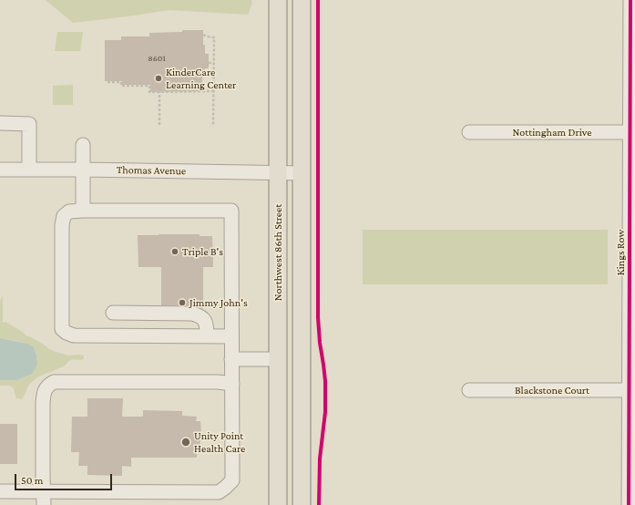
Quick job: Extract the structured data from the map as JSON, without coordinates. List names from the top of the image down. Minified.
{"streets":{"main road":["Northwest 86th Street"],"street":["Nottingham Drive","Thomas Avenue","Kings Row","Blackstone Court"]},"crossings":[["Nottingham Drive","Kings Row"],["Thomas Avenue","Northwest 86th Street"],["Kings Row","Blackstone Court"]],"places":["KinderCare Learning Center","Triple B's","Jimmy John's","Unity Point Health Care"],"house_numbers":["8601"],"scale_bar":"50 m"}
